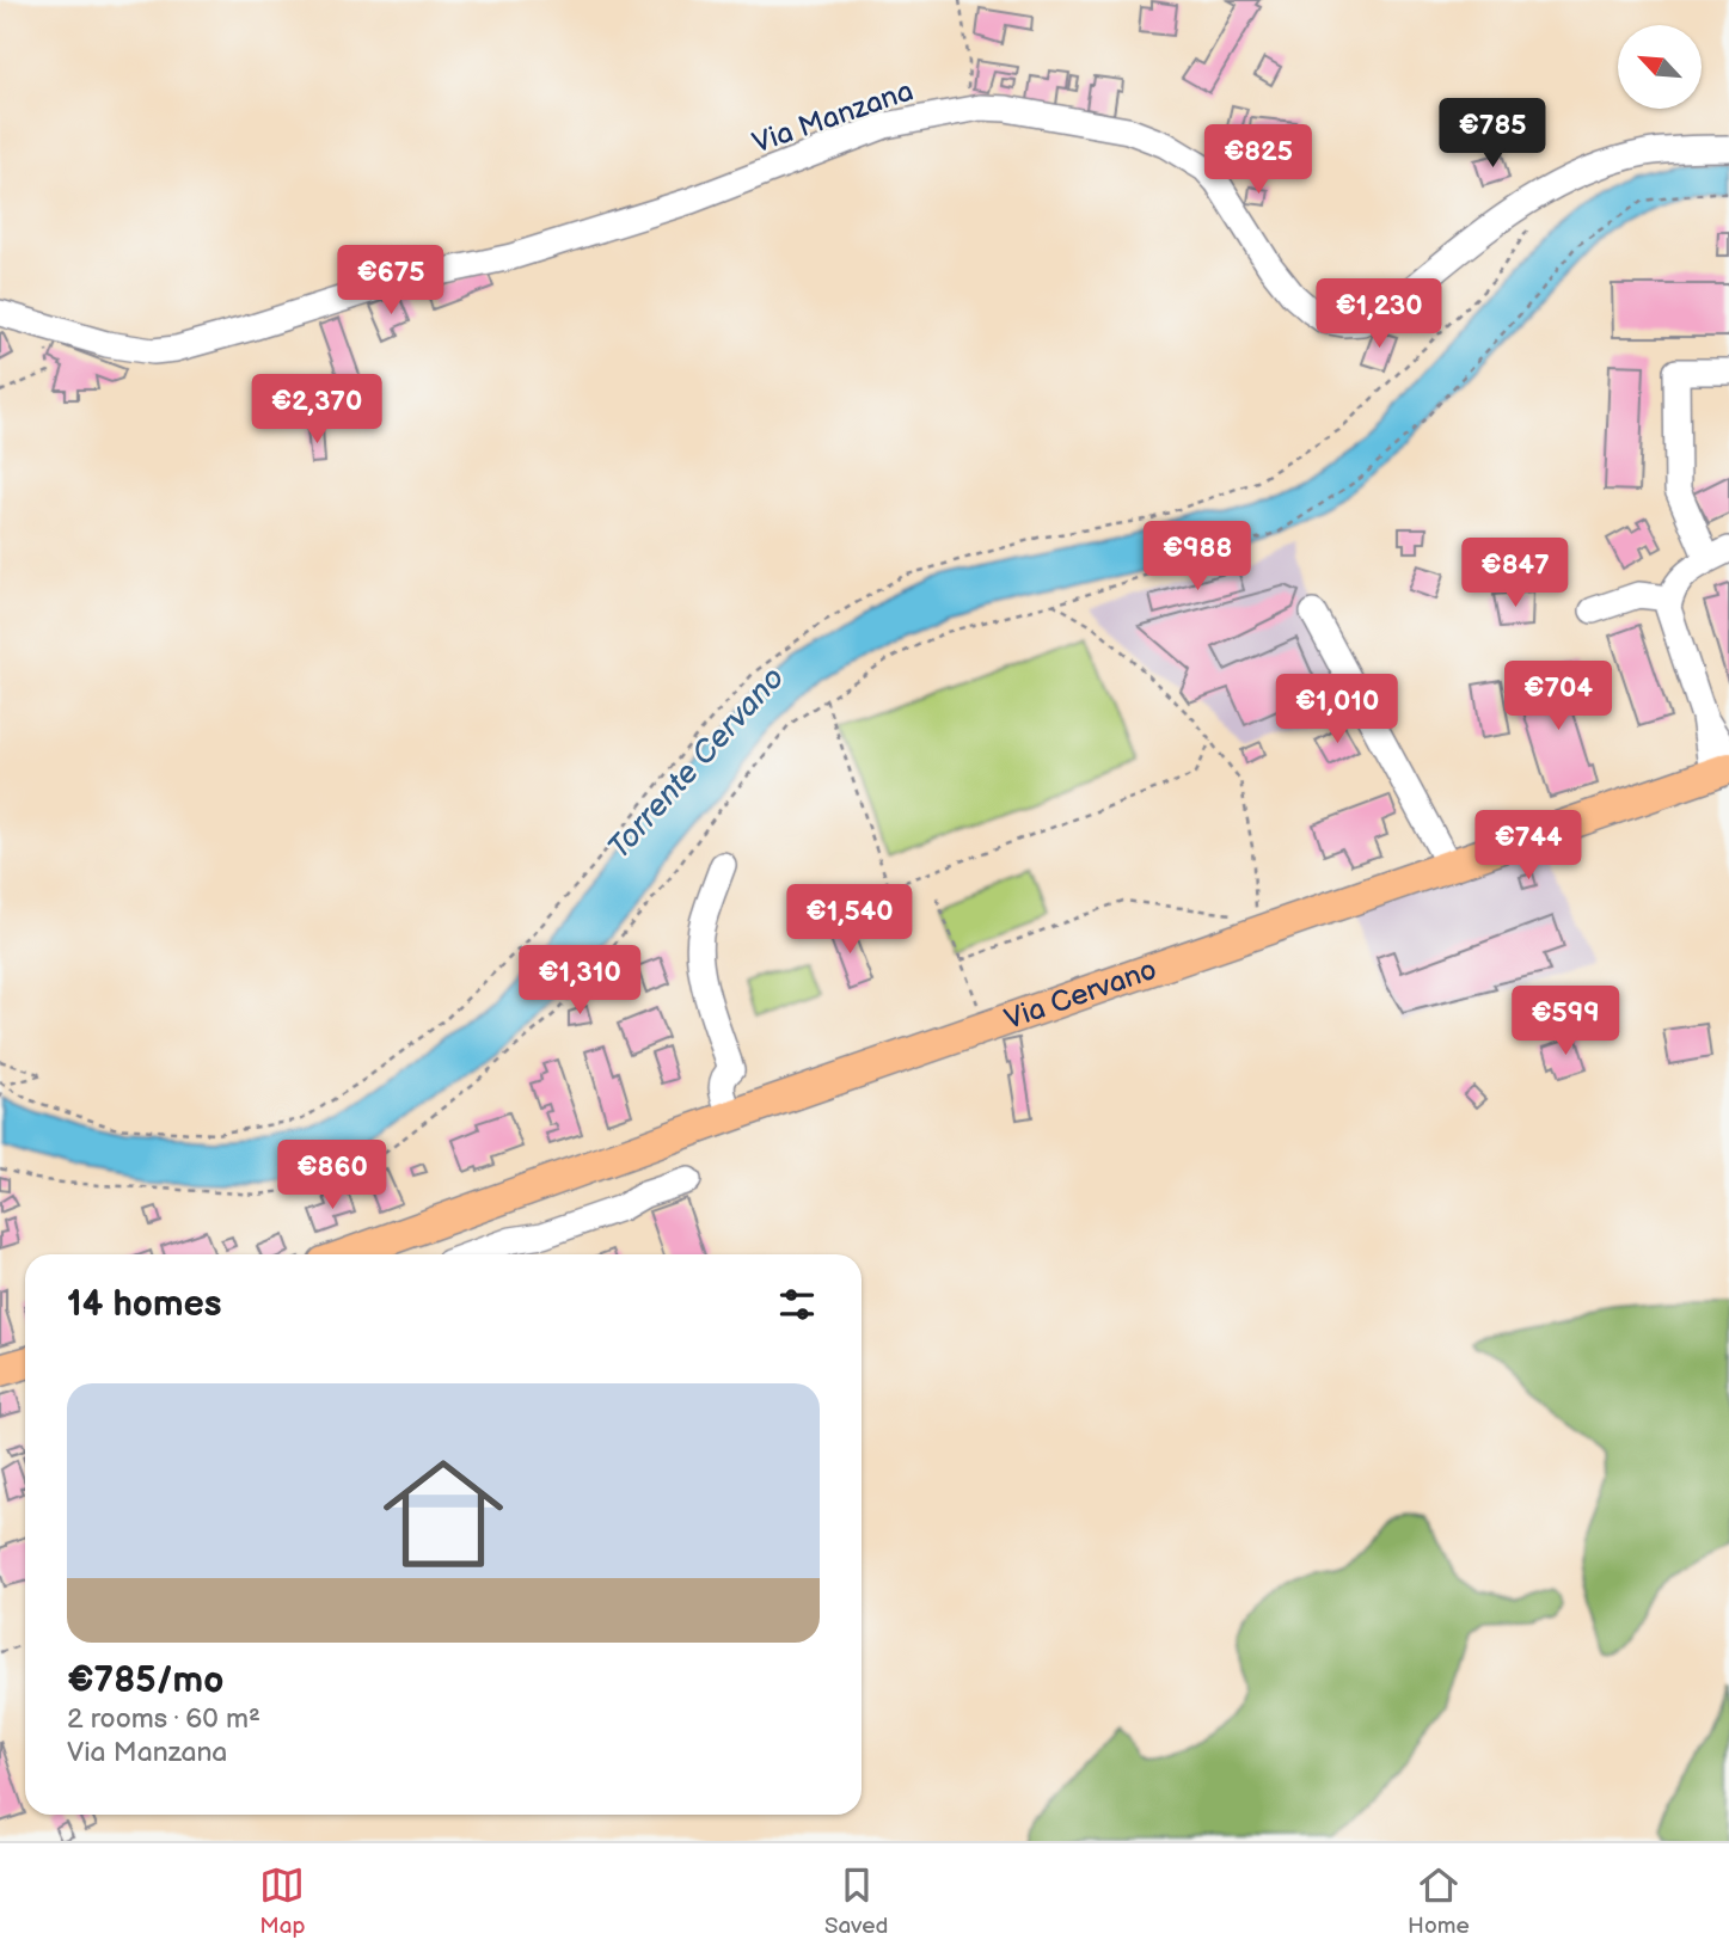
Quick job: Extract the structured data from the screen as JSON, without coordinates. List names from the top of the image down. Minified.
{"streets":{"main road":["Via Cervano"],"street":["Via Manzana"]},"water":["Torrente Cervano"],"north":"top left","page":{"price":["€785","€825","€675","€1,230","€2,370","€988","€847","€704","€1,010","€744","€1,540","€1,310","€599","€860"],"heading":"14 homes","list":[{"name":"€785/mo","note":"2 rooms · 60 m² · Via Manzana"}],"tabs":["Map","Saved","Home"]}}
